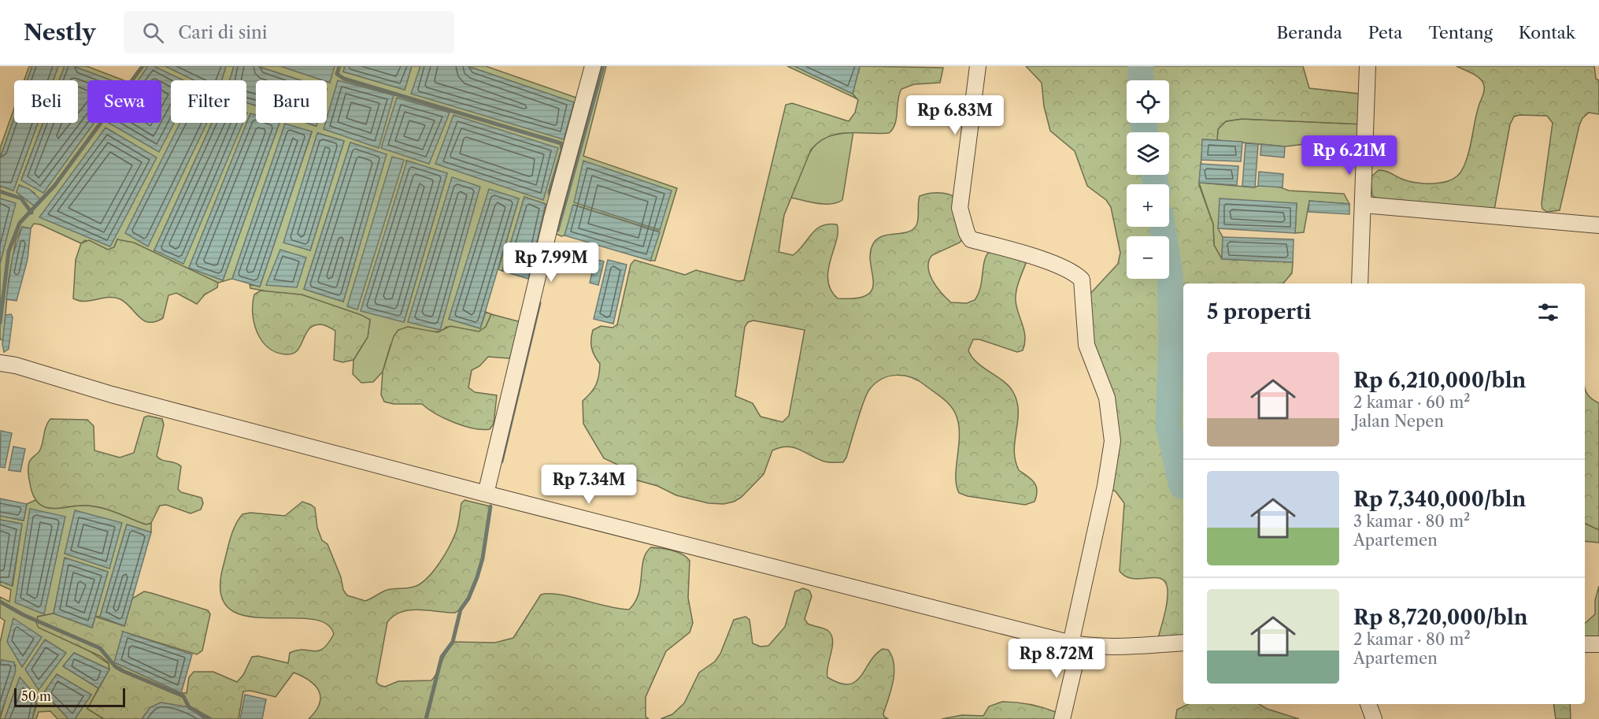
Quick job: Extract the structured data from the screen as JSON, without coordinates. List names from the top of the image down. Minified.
{"scale_bar":"50 m","page":{"header":"Nestly","search":"Cari di sini","nav":["Beranda","Peta","Tentang","Kontak"],"map_buttons":["+","−"],"chip":["Beli","Sewa","Filter","Baru"],"price":["Rp 6.83M","Rp 6.21M","Rp 7.99M","Rp 7.34M","Rp 8.72M"],"heading":"5 properti","list":[{"name":"Rp 6,210,000/bln","note":"2 kamar · 60 m² · Jalan Nepen"},{"name":"Rp 7,340,000/bln","note":"3 kamar · 80 m² · Apartemen"},{"name":"Rp 8,720,000/bln","note":"2 kamar · 80 m² · Apartemen"}],"scale":"50 m"}}
